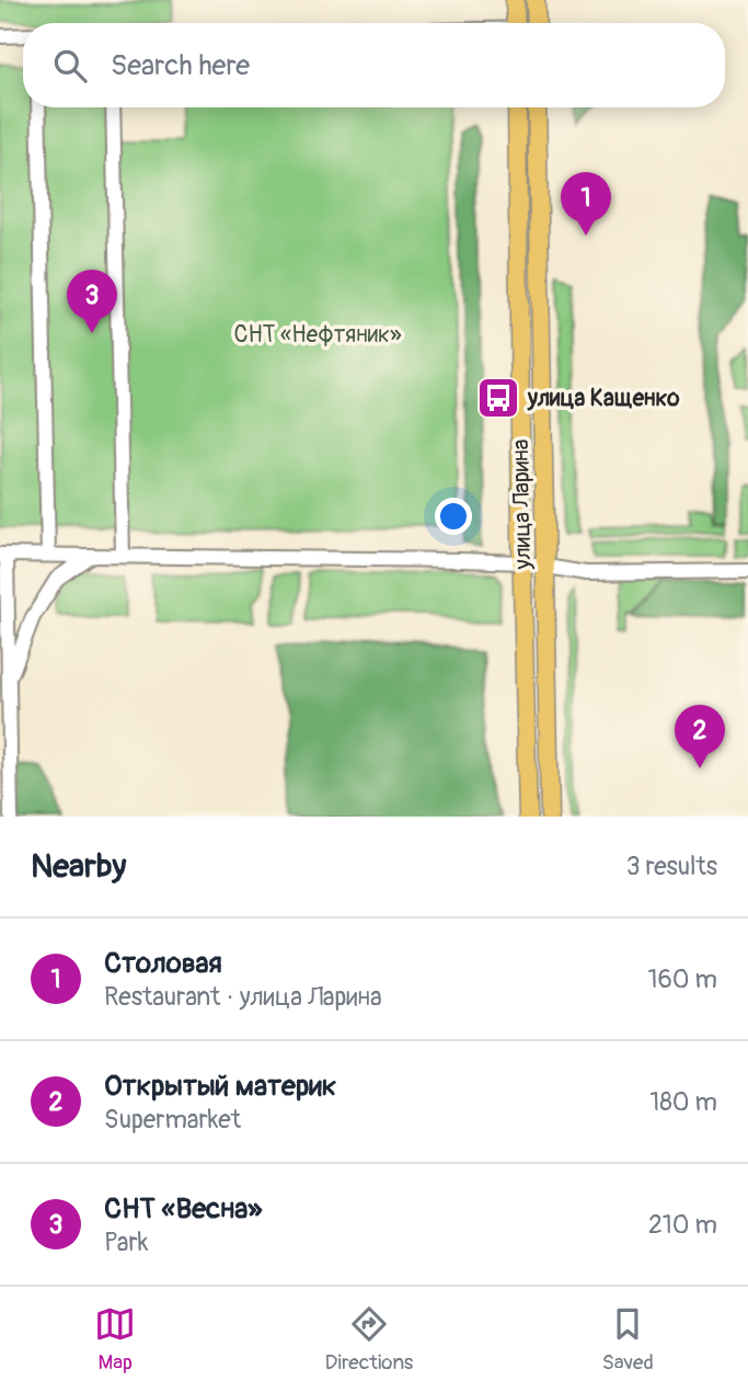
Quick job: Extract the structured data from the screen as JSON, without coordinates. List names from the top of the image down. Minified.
{"streets":{"main road":["улица Ларина"]},"parks":["СНТ «Нефтяник»"],"places":{"bus stop":["улица Кащенко"]},"page":{"search":"Search here","pins":["1","3","2"],"heading":["Nearby","3 results"],"list":[{"mark":"1","name":"Столовая","note":"Restaurant · улица Ларина","value":"160 m"},{"mark":"2","name":"Открытый материк","note":"Supermarket","value":"180 m"},{"mark":"3","name":"СНТ «Весна»","note":"Park","value":"210 m"}],"nav":["Map","Directions","Saved"]}}
